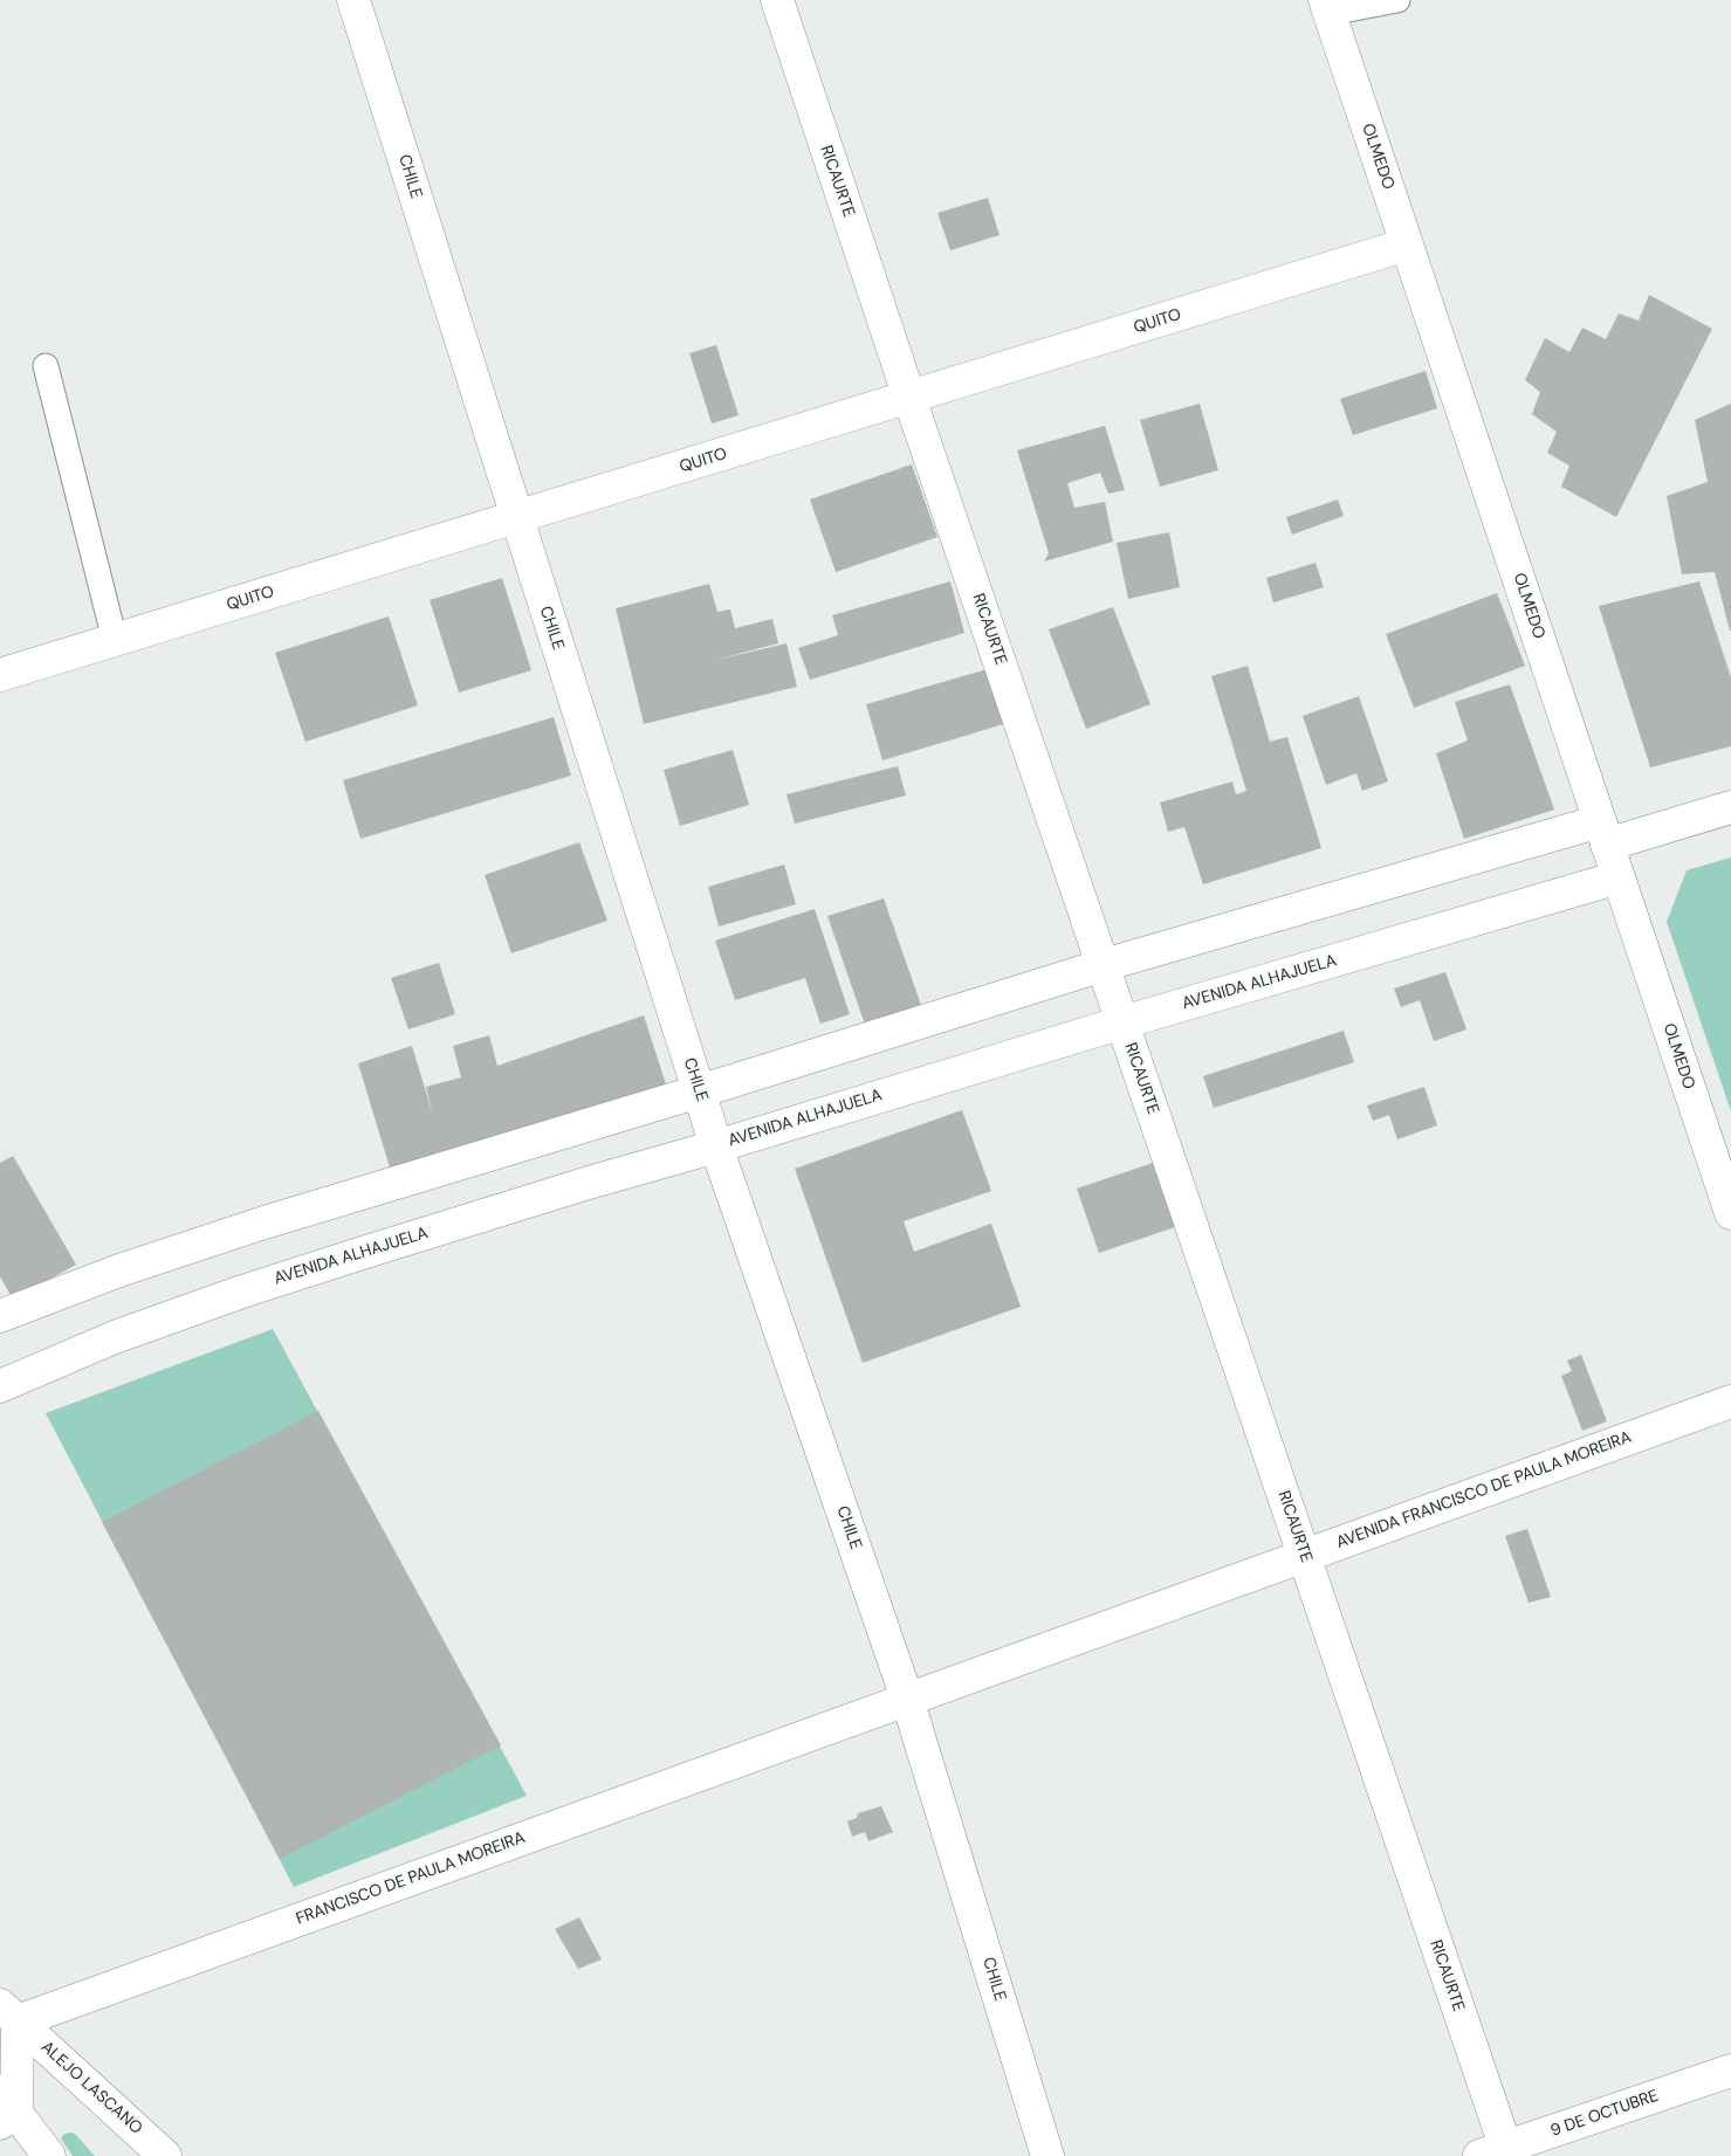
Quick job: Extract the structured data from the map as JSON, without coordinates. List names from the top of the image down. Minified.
{"streets":{"street":["OLMEDO","CHILE","RICAURTE","QUITO","AVENIDA ALHAJUELA","AVENIDA FRANCISCO DE PAULA MOREIRA","FRANCISCO DE PAULA MOREIRA","ALEJO LASCANO","9 DE OCTUBRE"]},"crossings":[["OLMEDO","QUITO"],["OLMEDO","AVENIDA ALHAJUELA"],["CHILE","QUITO"],["CHILE","AVENIDA ALHAJUELA"],["CHILE","AVENIDA FRANCISCO DE PAULA MOREIRA"],["CHILE","FRANCISCO DE PAULA MOREIRA"],["RICAURTE","QUITO"],["RICAURTE","AVENIDA ALHAJUELA"],["RICAURTE","AVENIDA FRANCISCO DE PAULA MOREIRA"],["RICAURTE","9 DE OCTUBRE"],["AVENIDA FRANCISCO DE PAULA MOREIRA","FRANCISCO DE PAULA MOREIRA"],["FRANCISCO DE PAULA MOREIRA","ALEJO LASCANO"]]}
